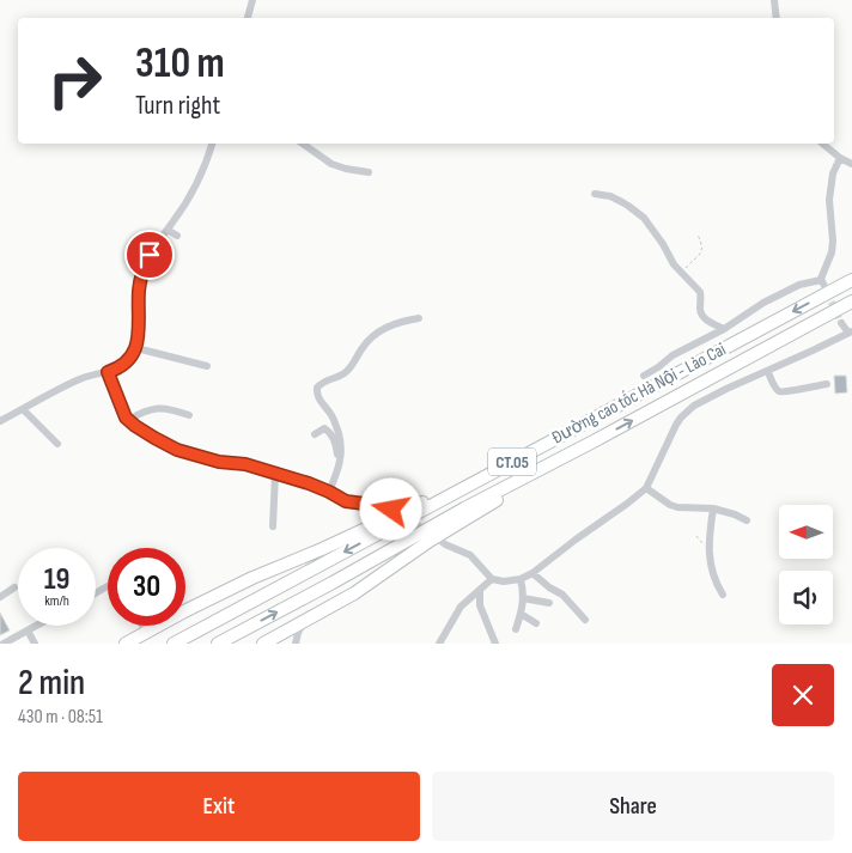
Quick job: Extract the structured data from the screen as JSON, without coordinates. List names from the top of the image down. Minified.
{"streets":{"highway":["Đường cao tốc Hà Nội - Lào Cai","CT.05"]},"north":"left","page":{"turn":["310 m","Turn right"],"speed":"19 km/h","limit":"30","heading":["2 min","430 m · 08:51"],"buttons":["Exit","Share"]}}
